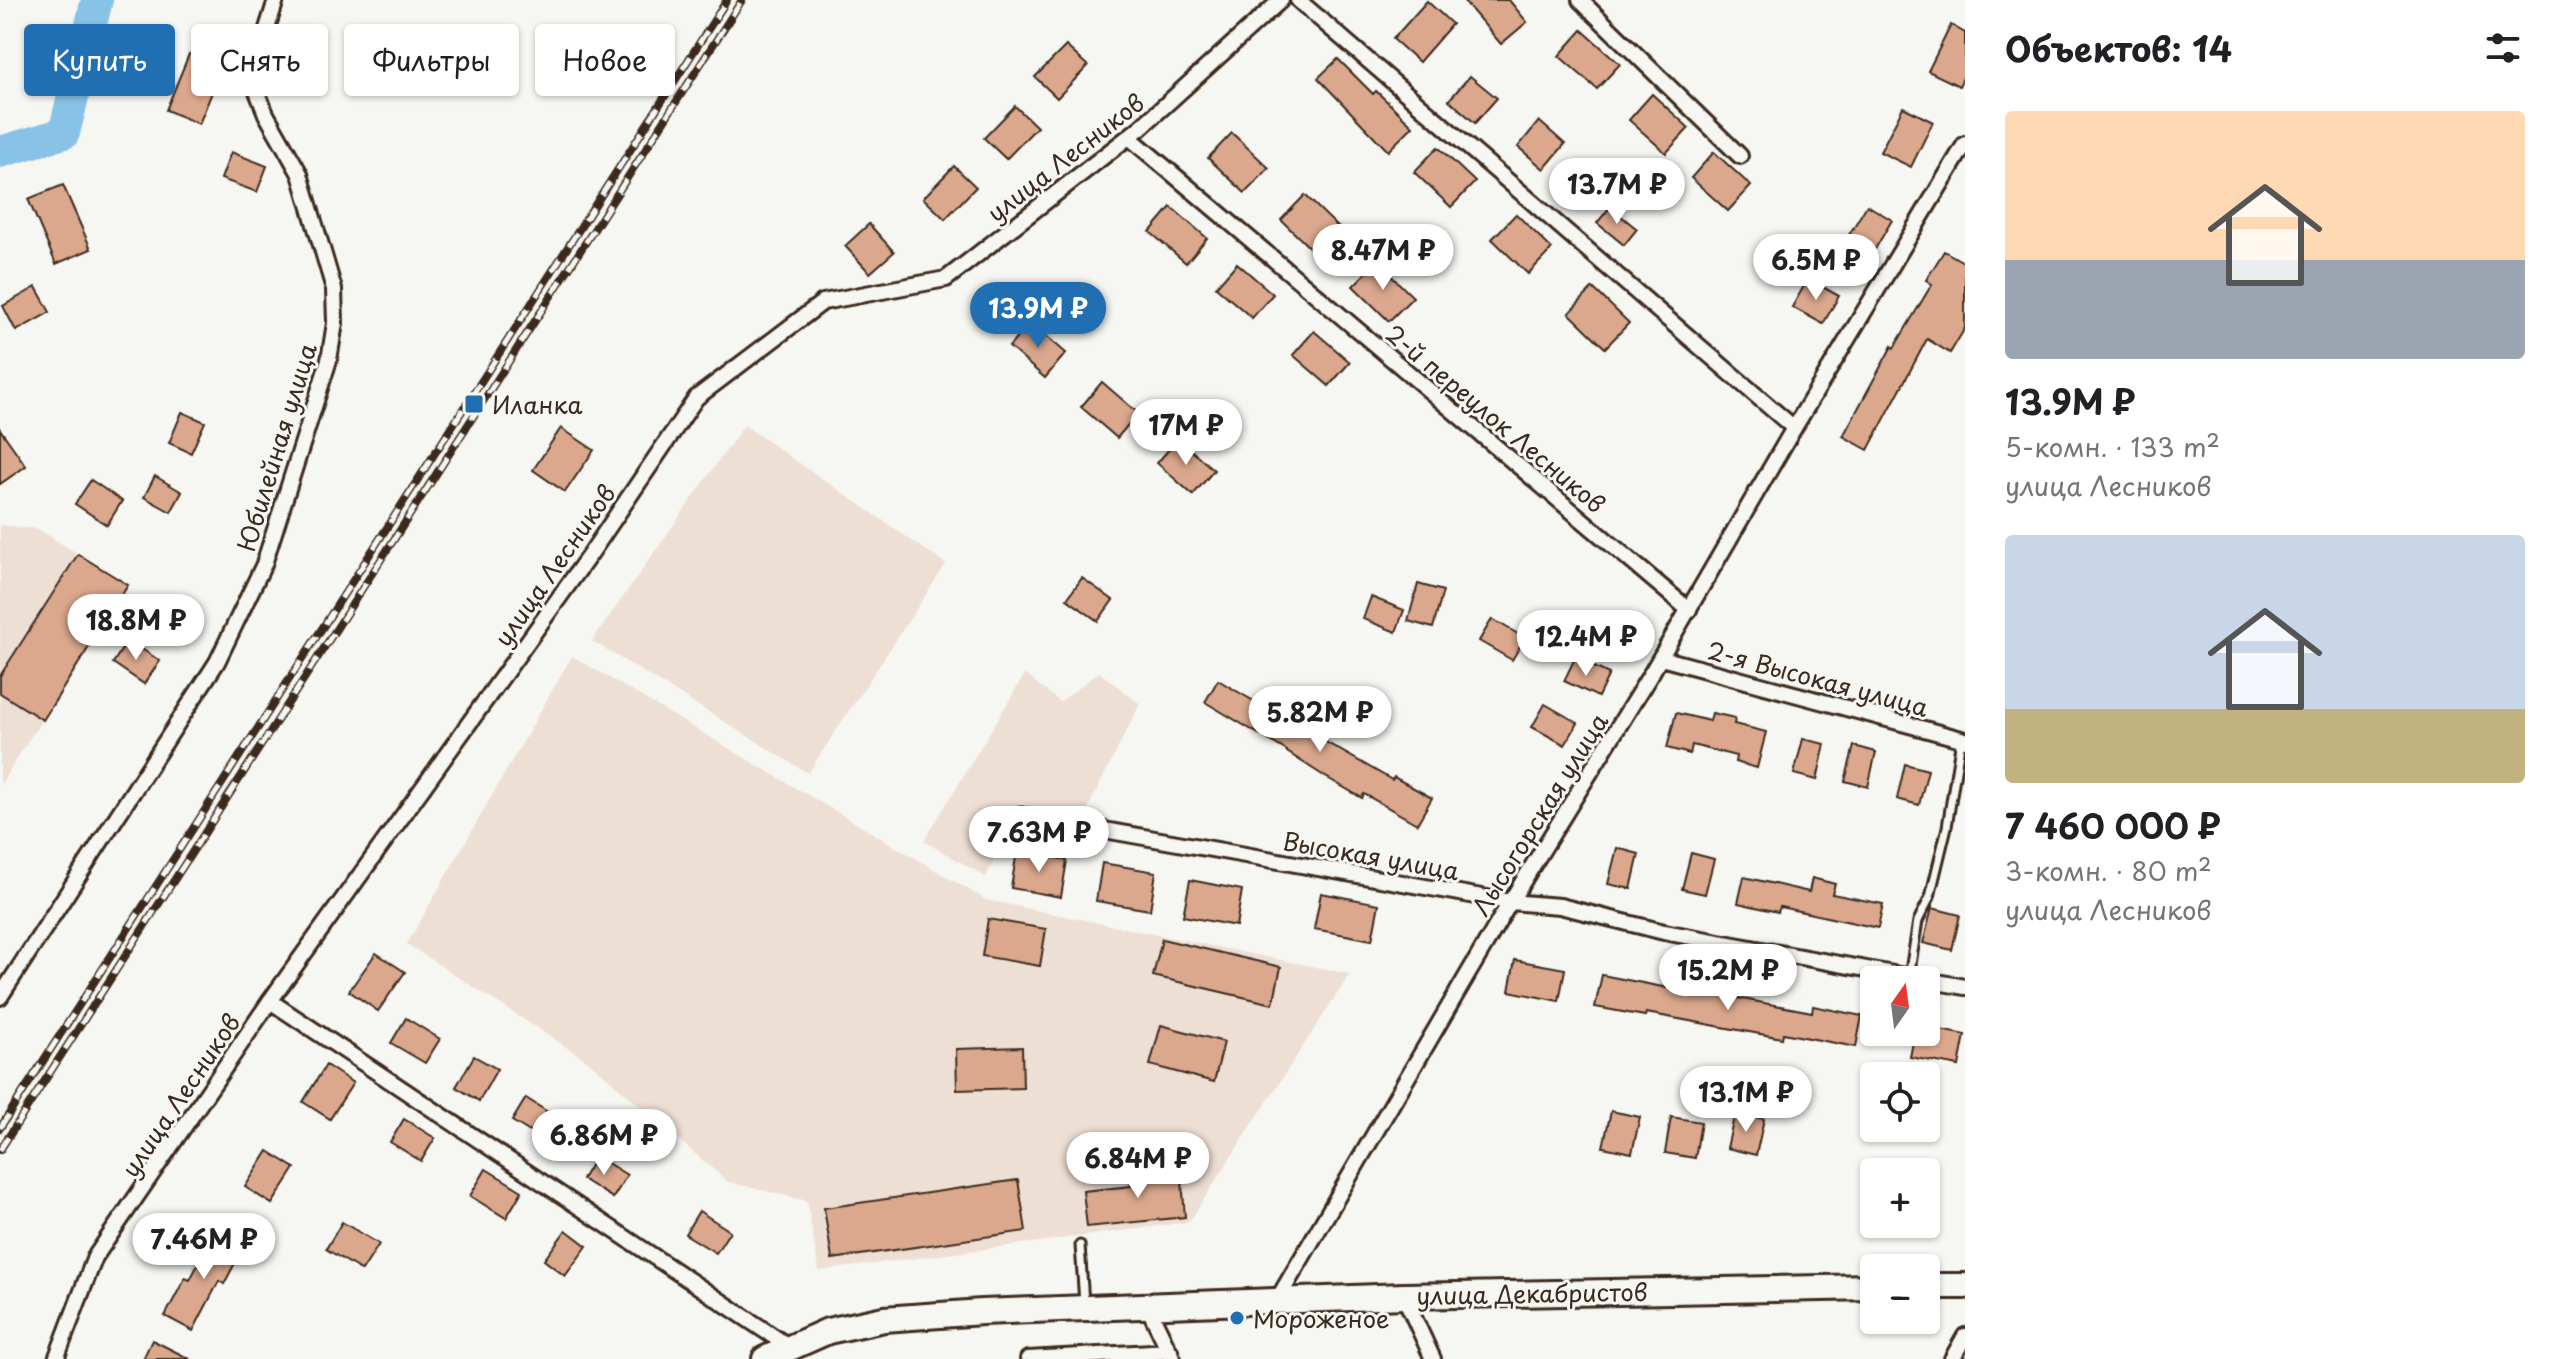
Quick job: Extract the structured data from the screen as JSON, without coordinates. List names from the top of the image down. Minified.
{"streets":{"main road":["улица Декабристов"],"street":["улица Лесников","2-й переулок Лесников","Юбилейная улица","2-я Высокая улица","Лысогорская улица","Высокая улица"]},"crossings":[["улица Лесников","2-й переулок Лесников"],["2-й переулок Лесников","Лысогорская улица"],["2-я Высокая улица","Лысогорская улица"],["Лысогорская улица","Высокая улица"],["Лысогорская улица","улица Декабристов"]],"places":{"transit":["Иланка"],"other":["Мороженое"]},"north":"top","page":{"heading":"Объектов: 14","chip":["Купить","Снять","Фильтры","Новое"],"list":[{"name":"13.9M ₽","note":"5-комн. · 133 m² · улица Лесников"},{"name":"7 460 000 ₽","note":"3-комн. · 80 m² · улица Лесников"}],"price":["13.7M ₽","8.47M ₽","6.5M ₽","13.9M ₽","17M ₽","18.8M ₽","12.4M ₽","5.82M ₽","7.63M ₽","15.2M ₽","13.1M ₽","6.86M ₽","6.84M ₽","7.46M ₽"],"map_buttons":["+","−"]}}
